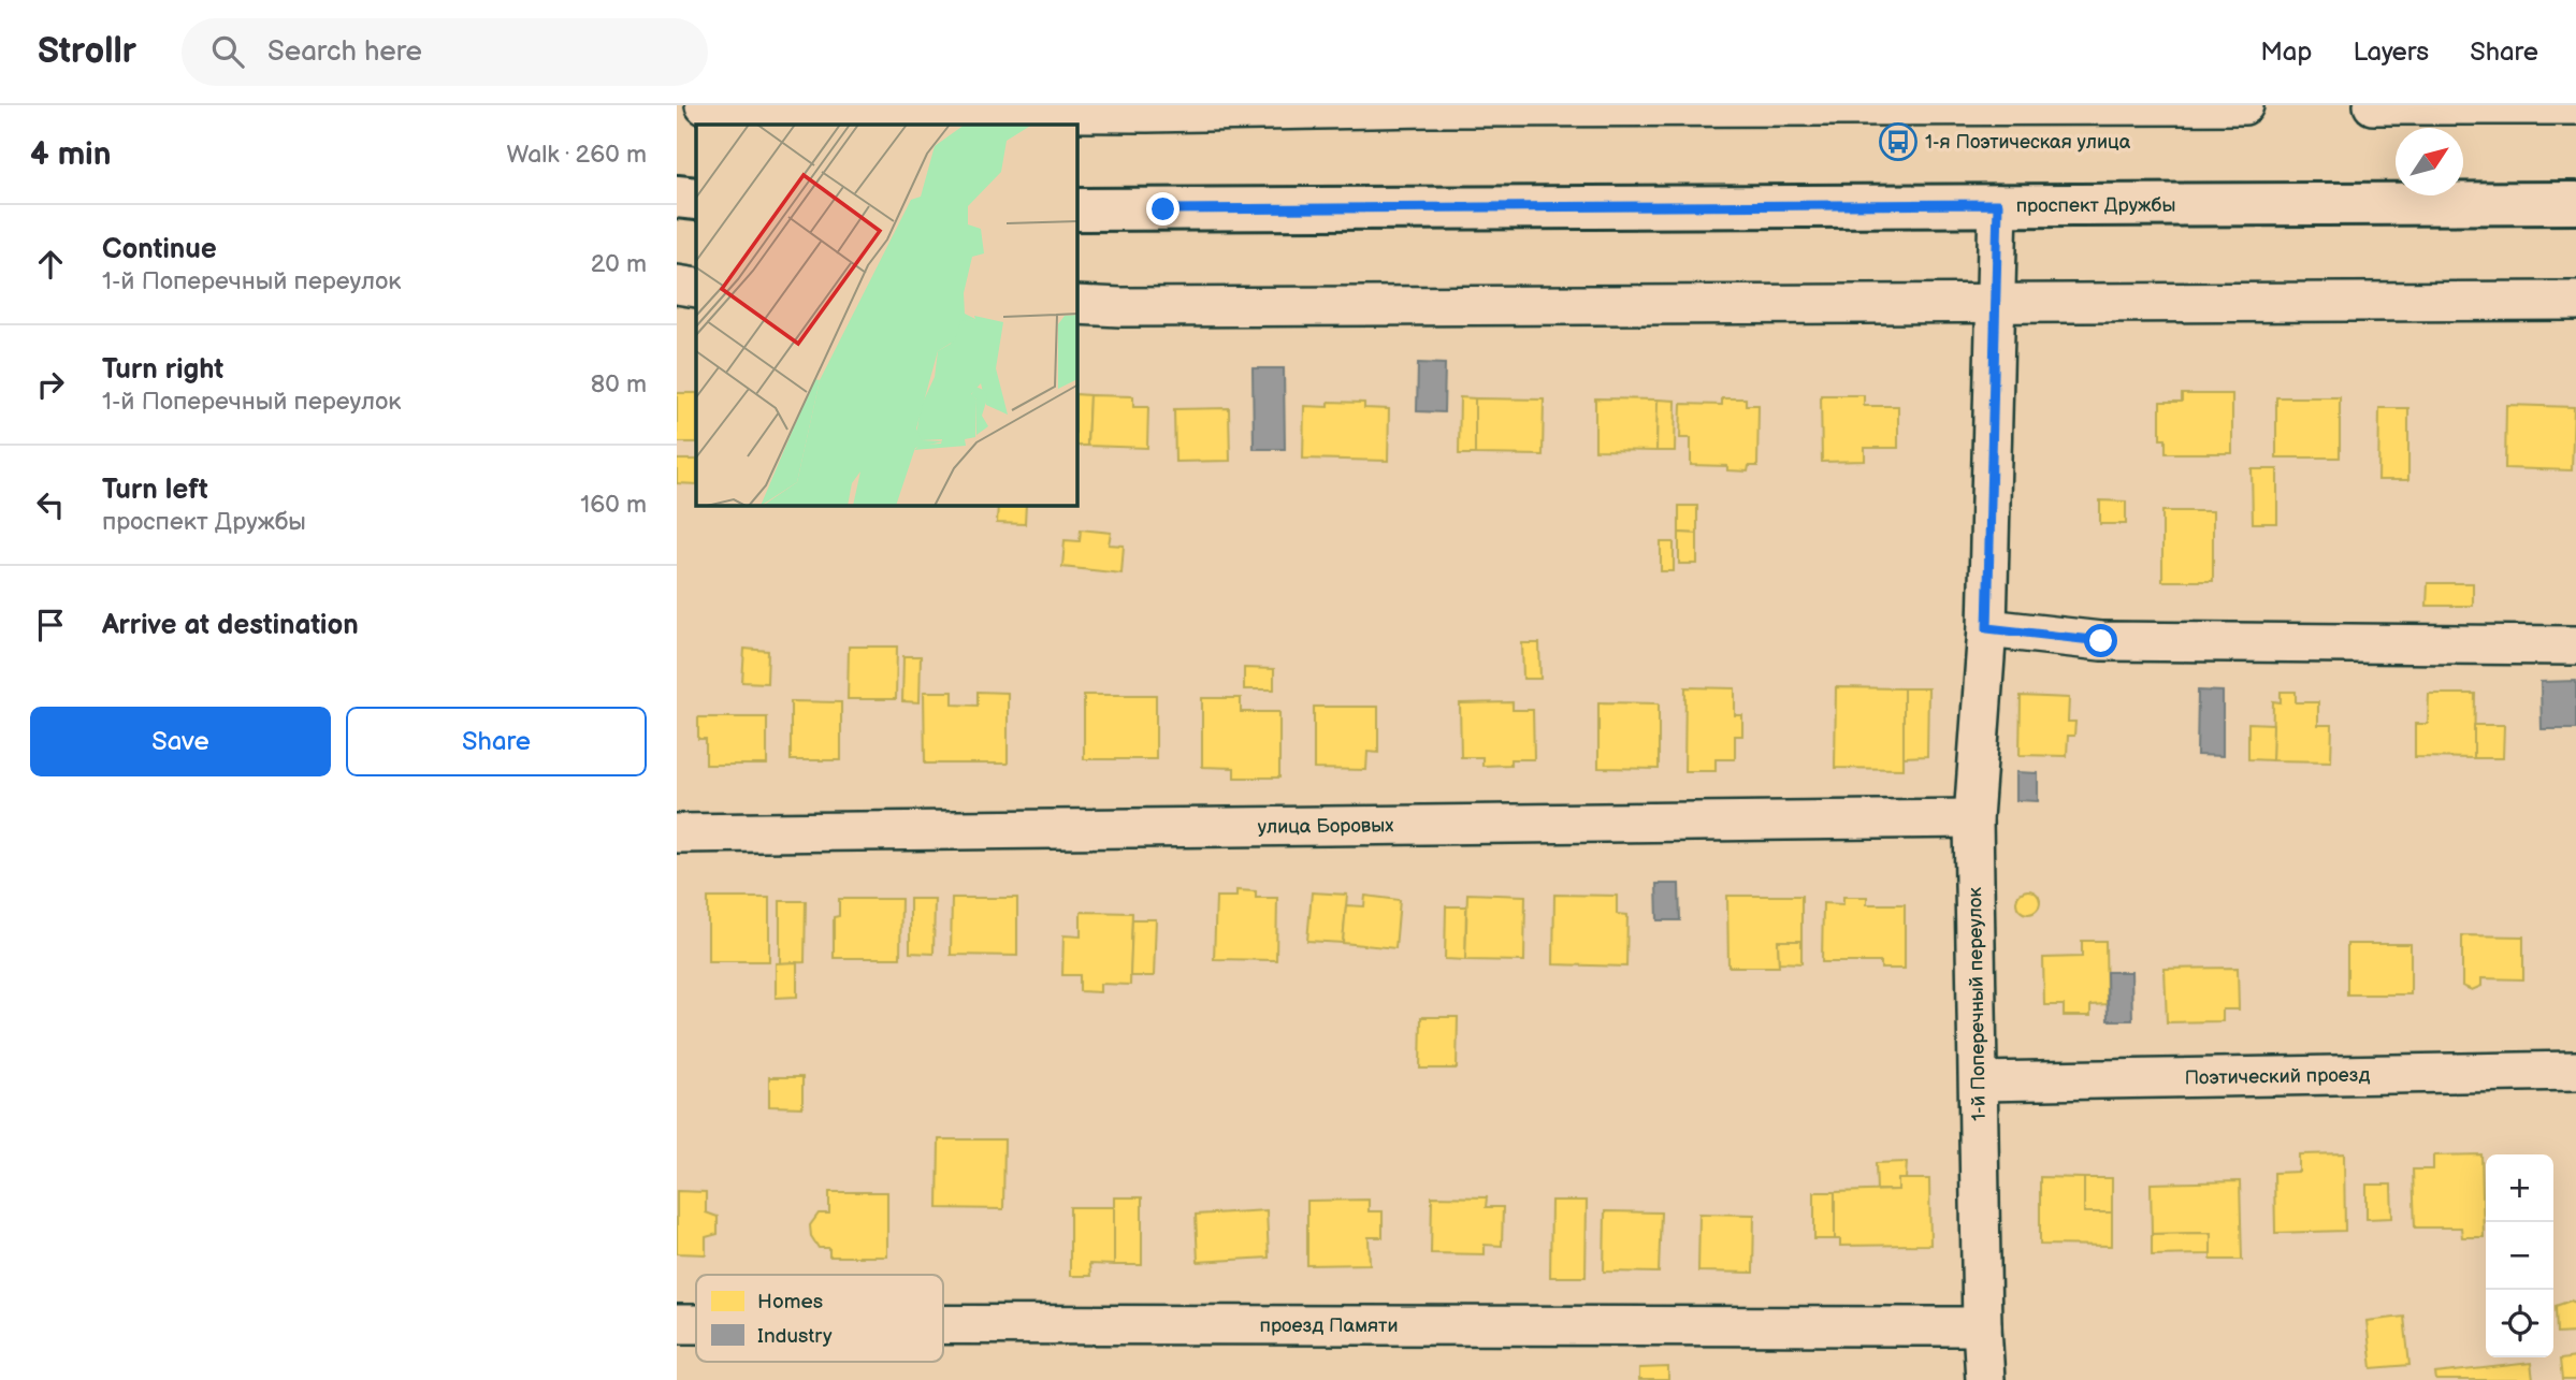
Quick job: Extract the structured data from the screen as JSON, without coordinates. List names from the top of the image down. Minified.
{"streets":{"main road":["проспект Дружбы"],"street":["улица Боровых","1-й Поперечный переулок","Поэтический проезд","проезд Памяти"]},"crossings":[["проспект Дружбы","1-й Поперечный переулок"],["улица Боровых","1-й Поперечный переулок"],["1-й Поперечный переулок","Поэтический проезд"],["1-й Поперечный переулок","проезд Памяти"]],"places":{"bus stop":["1-я Поэтическая улица"]},"legend":["Homes","Industry"],"north":"top right","page":{"header":"Strollr","search":"Search here","nav":["Map","Layers","Share"],"heading":["4 min","Walk · 260 m"],"list":[["Continue","1-й Поперечный переулок","20 m"],["Turn right","1-й Поперечный переулок","80 m"],["Turn left","проспект Дружбы","160 m"],"Arrive at destination"],"buttons":["Save","Share"],"map_buttons":["+","−"]}}
